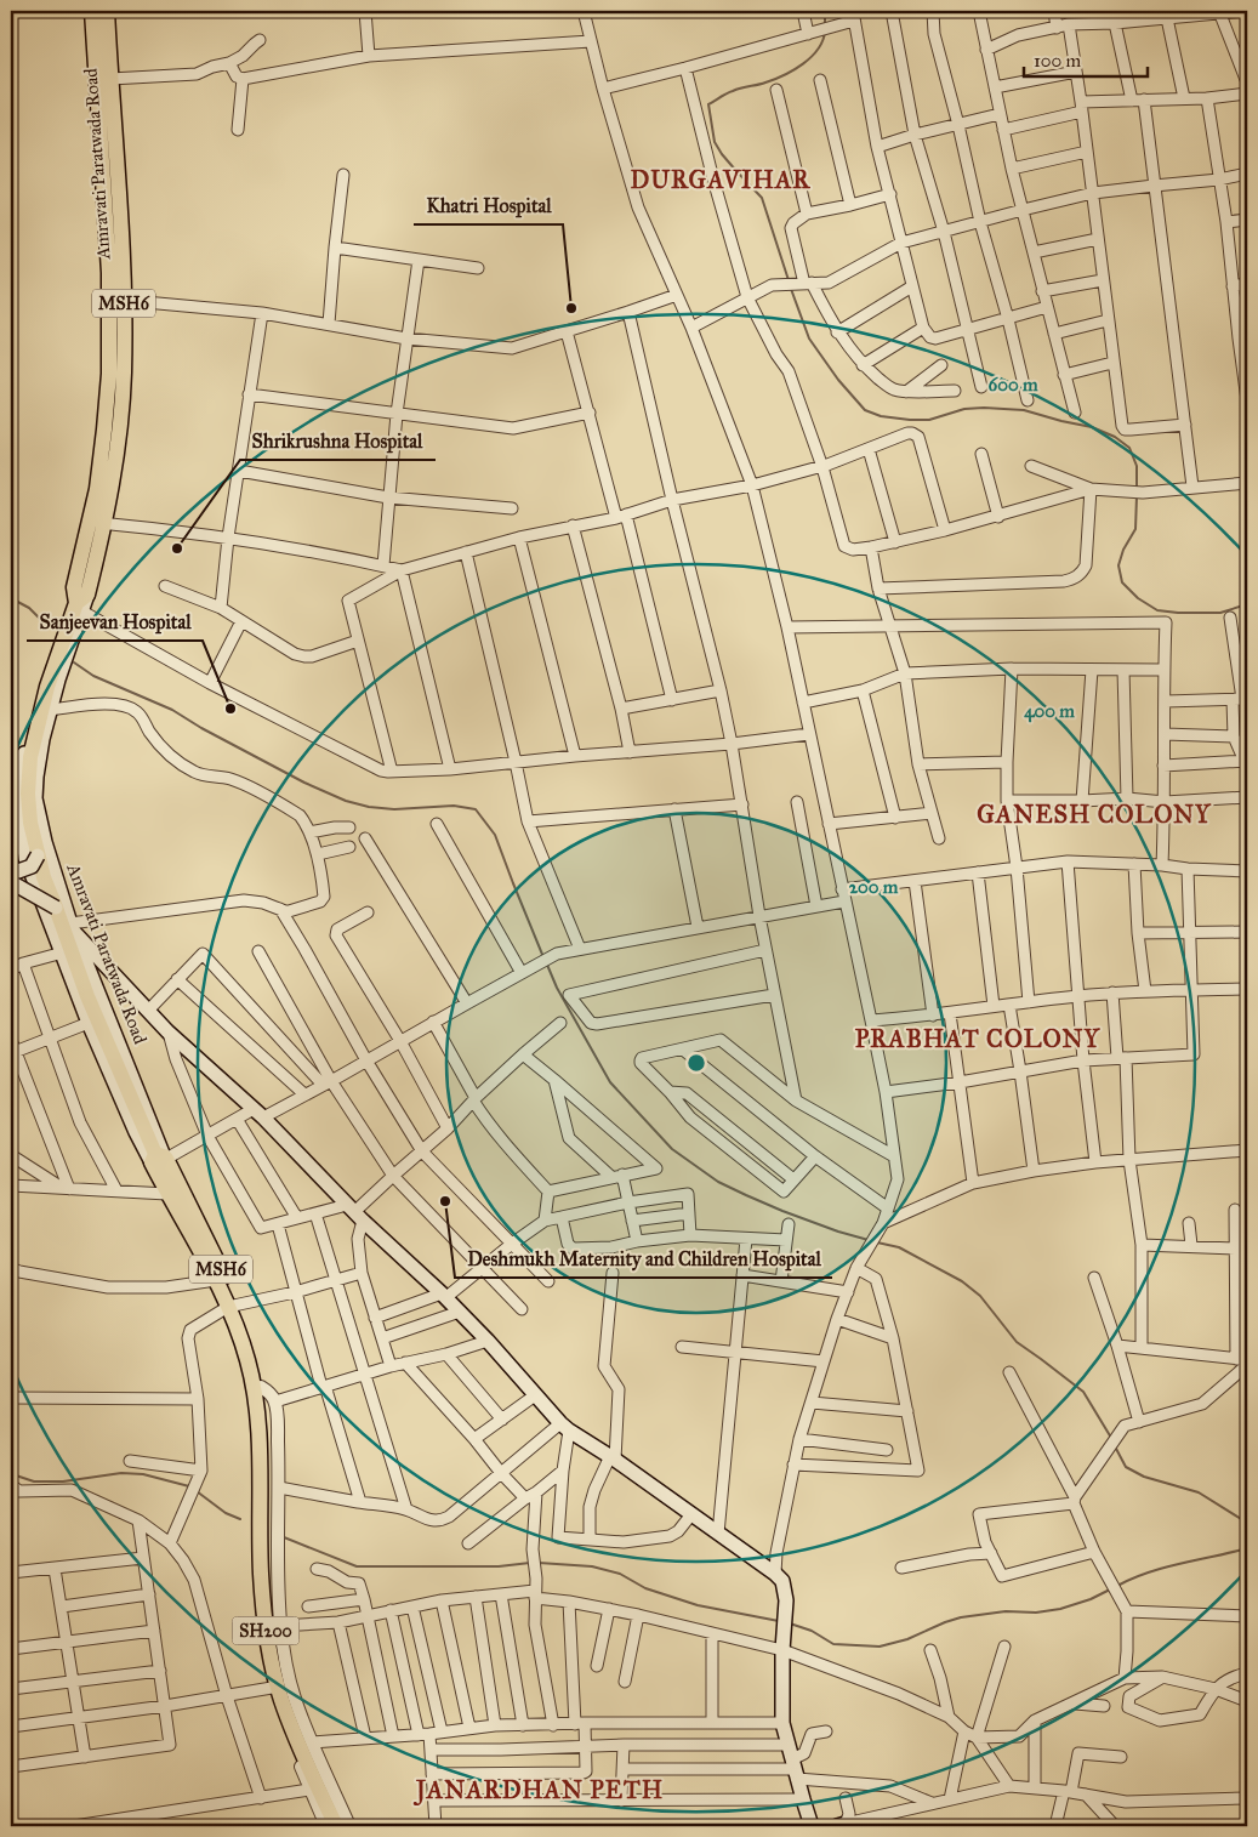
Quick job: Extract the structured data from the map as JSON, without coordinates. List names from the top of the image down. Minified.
{"streets":{"main road":["Amravati Paratwada Road","MSH6","SH200"]},"crossings":[["Amravati Paratwada Road","MSH6"],["MSH6","SH200"]],"districts":["DURGAVIHAR","GANESH COLONY","PRABHAT COLONY","JANARDHAN PETH"],"places":["Khatri Hospital","Shrikrushna Hospital","Sanjeevan Hospital","Deshmukh Maternity and Children Hospital"],"scale_bar":"100 m","rings":["600 m","400 m","200 m"]}
